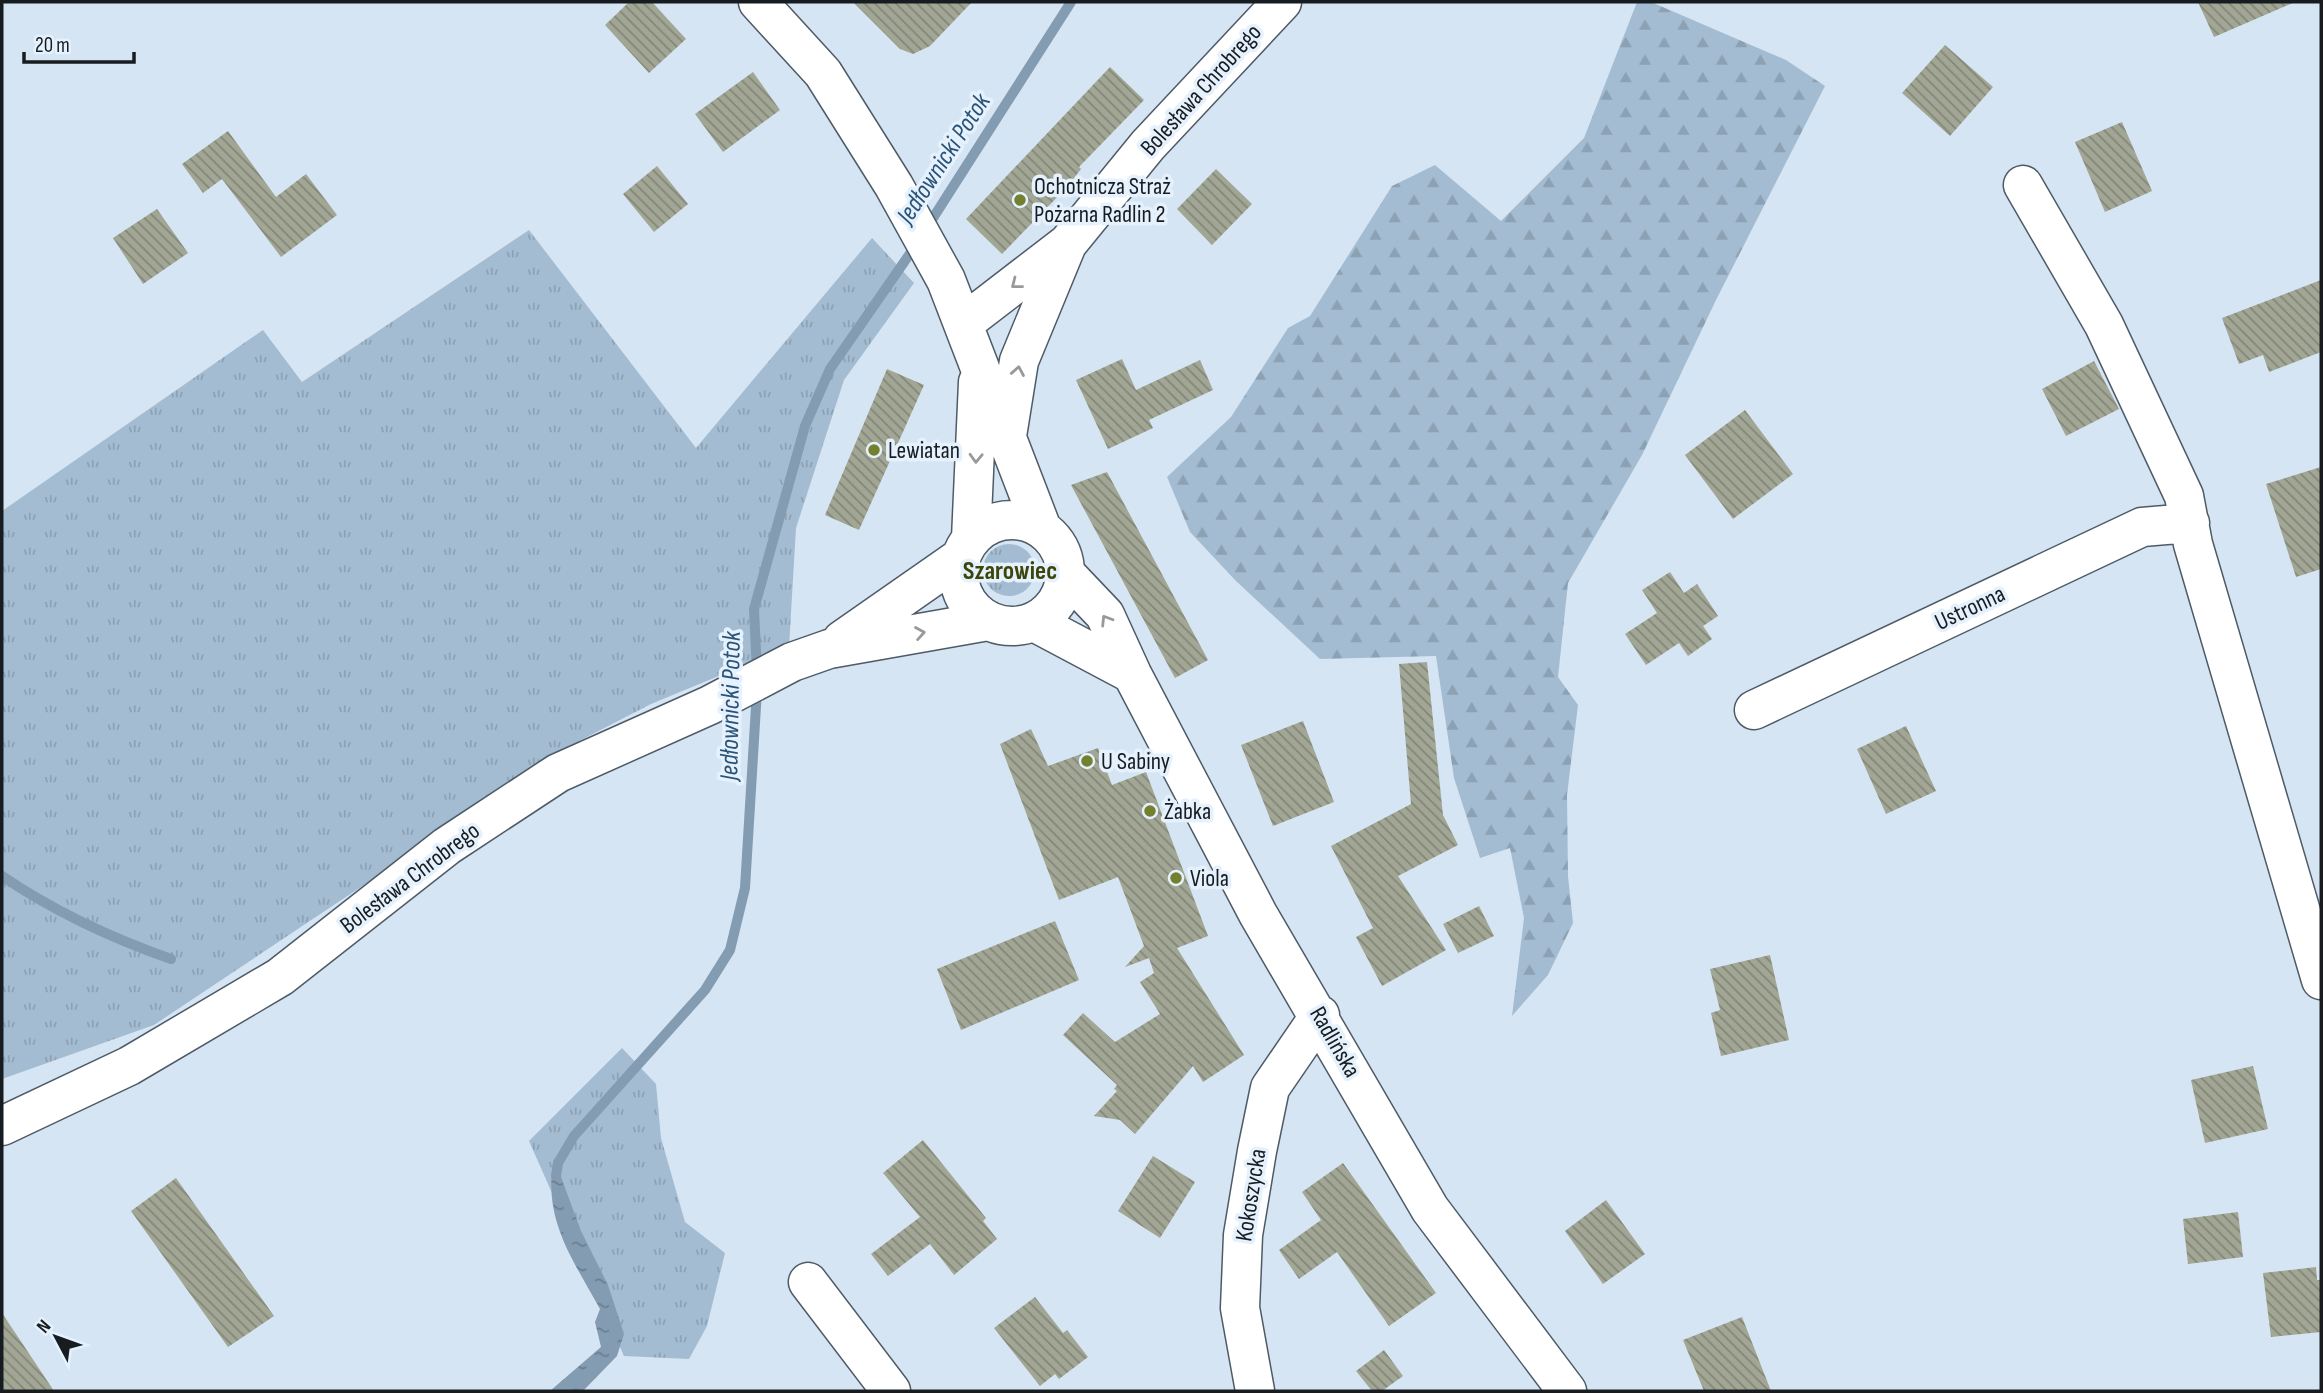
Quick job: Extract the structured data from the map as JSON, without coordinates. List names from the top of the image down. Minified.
{"streets":{"street":["Bolesława Chrobrego","Ustronna","Radlińska","Kokoszycka"]},"crossings":[["Bolesława Chrobrego","Radlińska"],["Radlińska","Kokoszycka"]],"districts":["Szarowiec"],"water":["Jedłownicki Potok"],"places":["Ochotnicza Straż Pożarna Radlin 2","Lewiatan","U Sabiny","Żabka","Viola"],"scale_bar":"20 m","north":"top left"}
